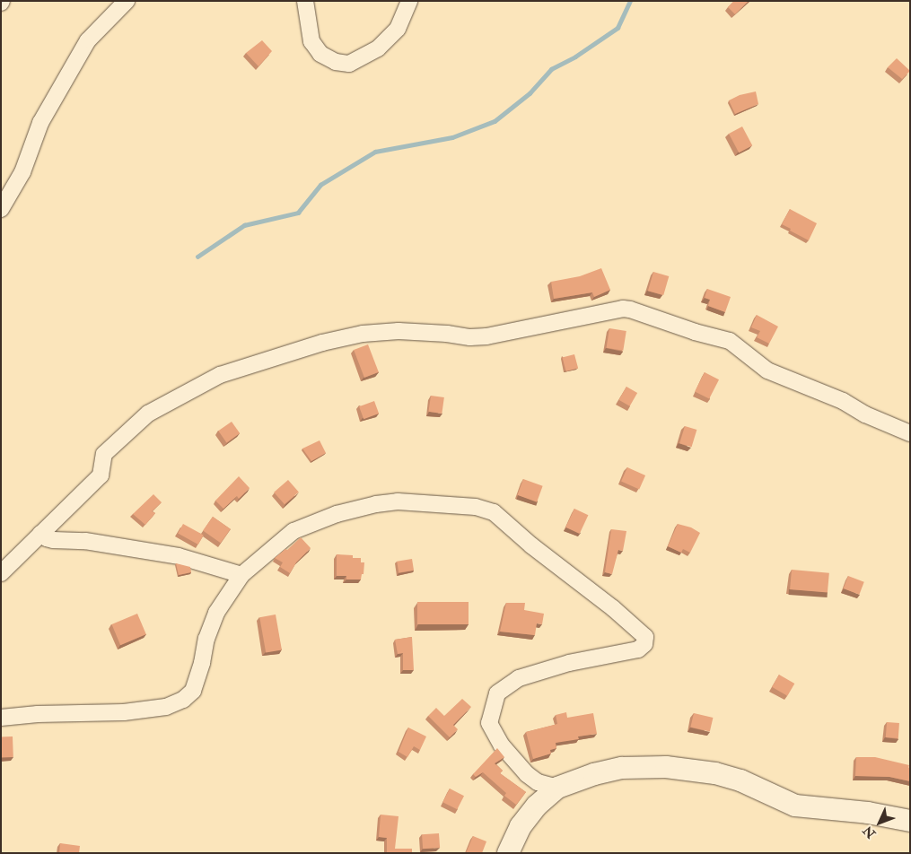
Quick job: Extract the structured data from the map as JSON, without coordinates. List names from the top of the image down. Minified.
{"north":"bottom left"}
